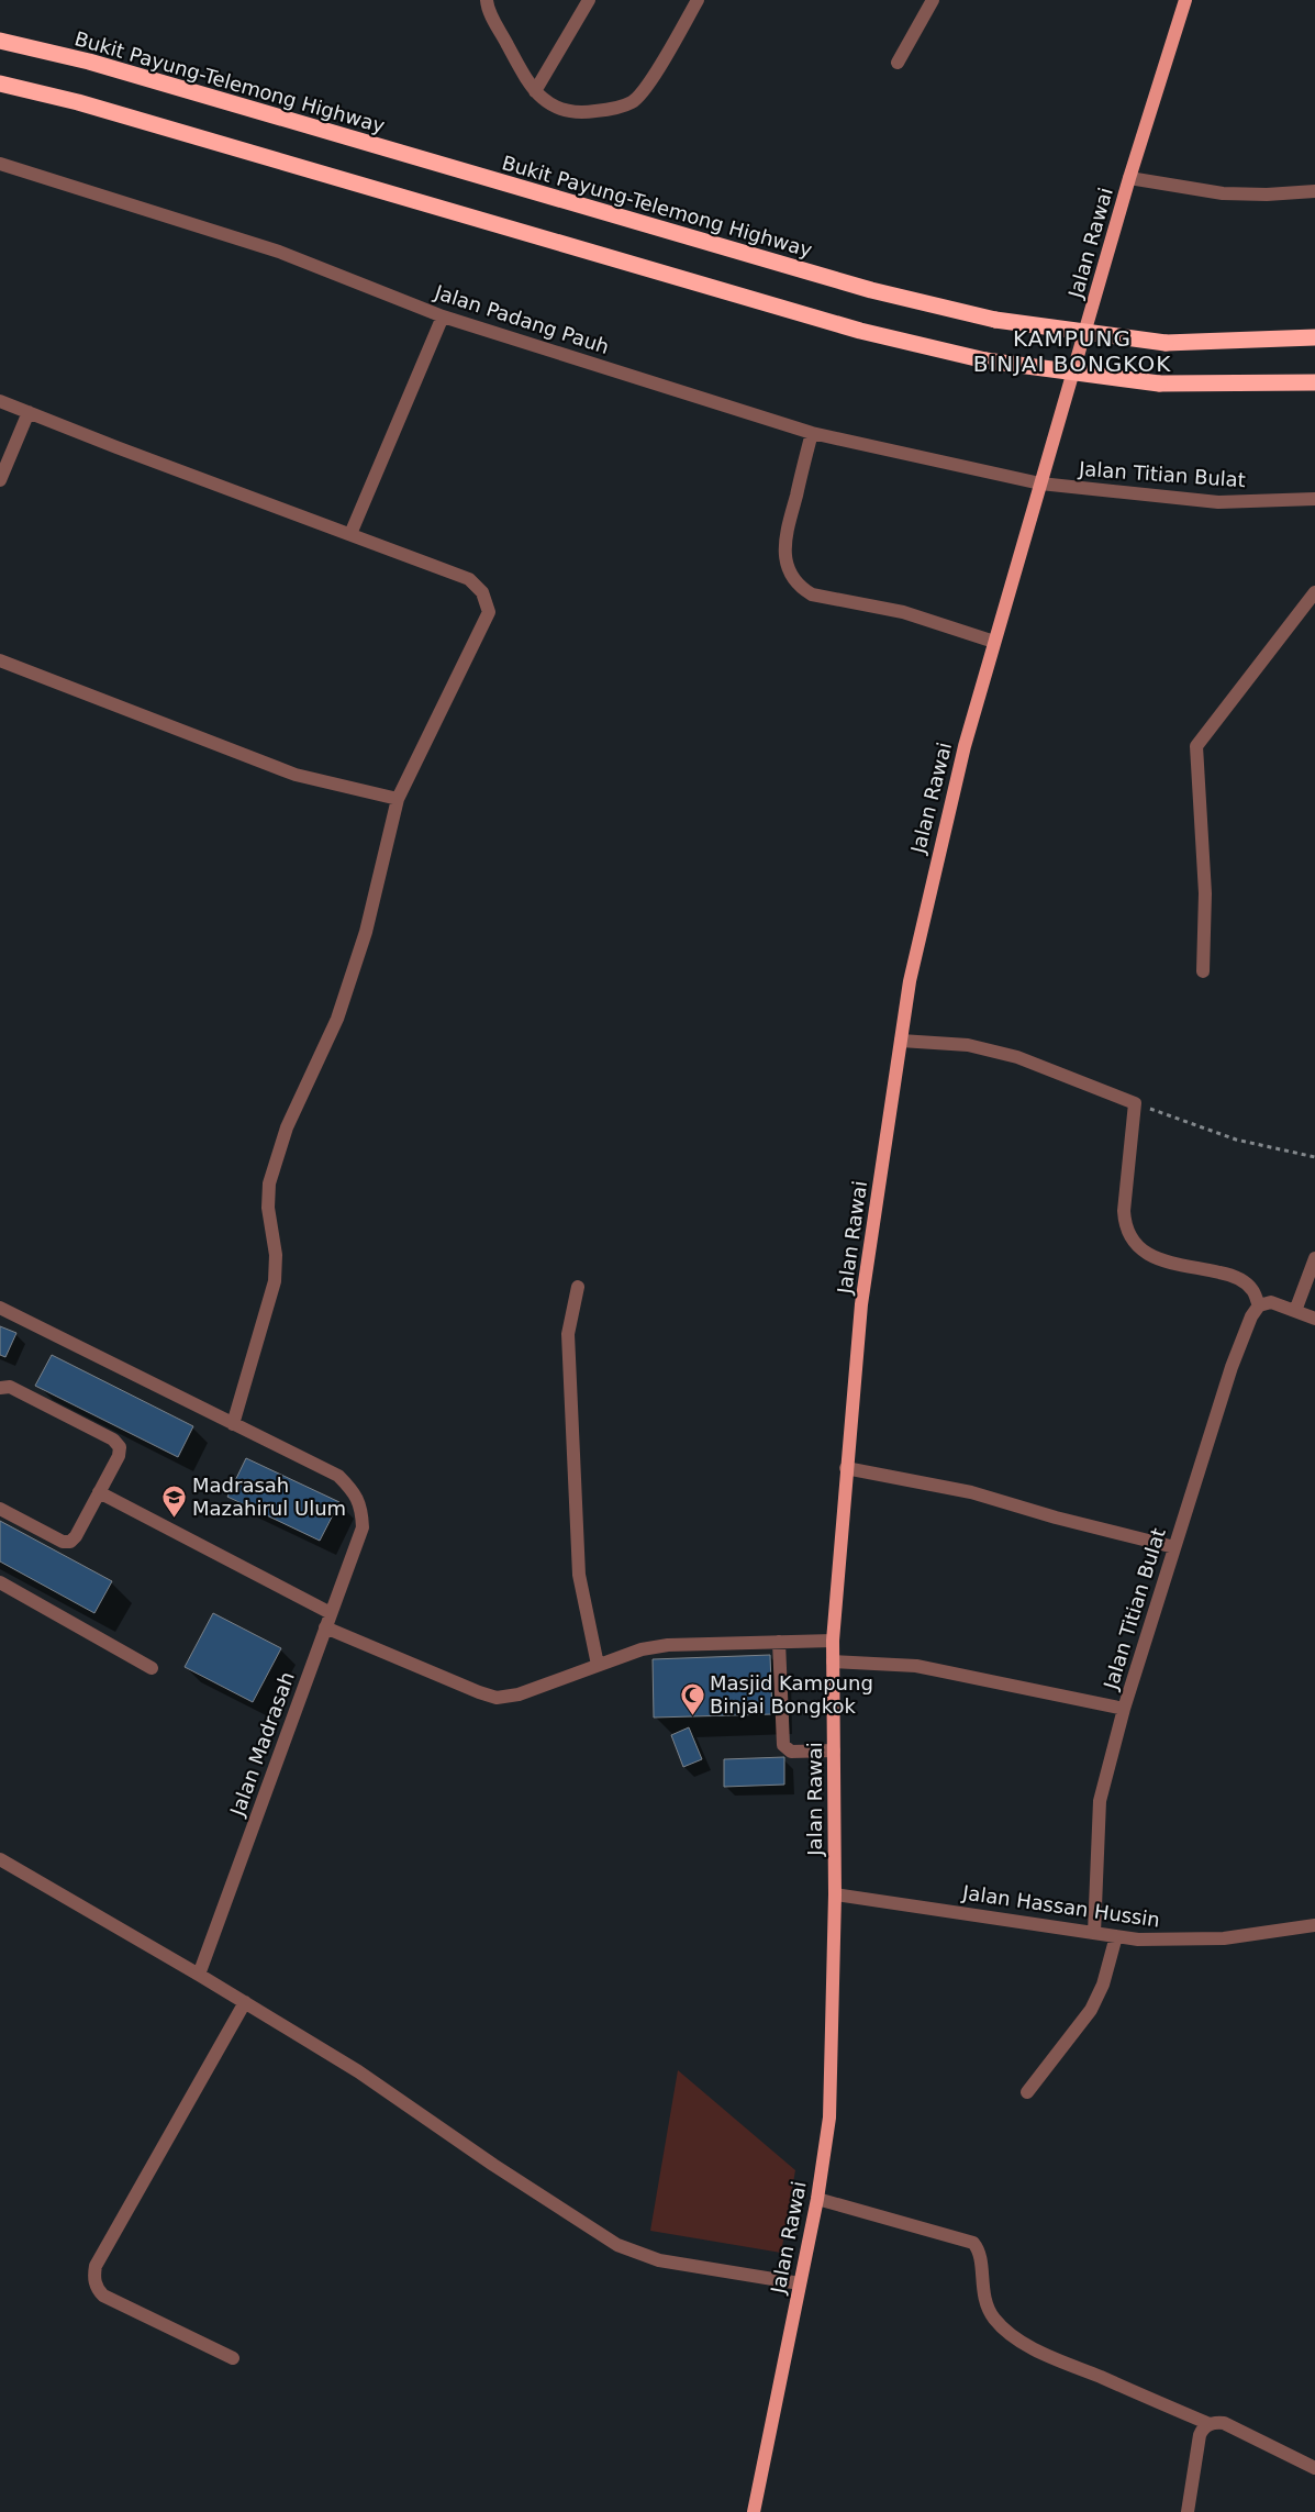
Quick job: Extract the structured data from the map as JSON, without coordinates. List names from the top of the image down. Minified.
{"streets":{"highway":["Bukit Payung-Telemong Highway"],"main road":["Jalan Rawai"],"street":["Jalan Padang Pauh","Jalan Titian Bulat","Jalan Madrasah","Jalan Hassan Hussin"]},"crossings":[["Jalan Rawai","Jalan Padang Pauh"],["Jalan Rawai","Jalan Titian Bulat"],["Jalan Rawai","Jalan Hassan Hussin"],["Jalan Padang Pauh","Jalan Titian Bulat"],["Jalan Titian Bulat","Jalan Hassan Hussin"]],"districts":["KAMPUNG BINJAI BONGKOK"],"places":{"school or university":["Madrasah Mazahirul Ulum"],"mosque":["Masjid Kampung Binjai Bongkok"]}}
